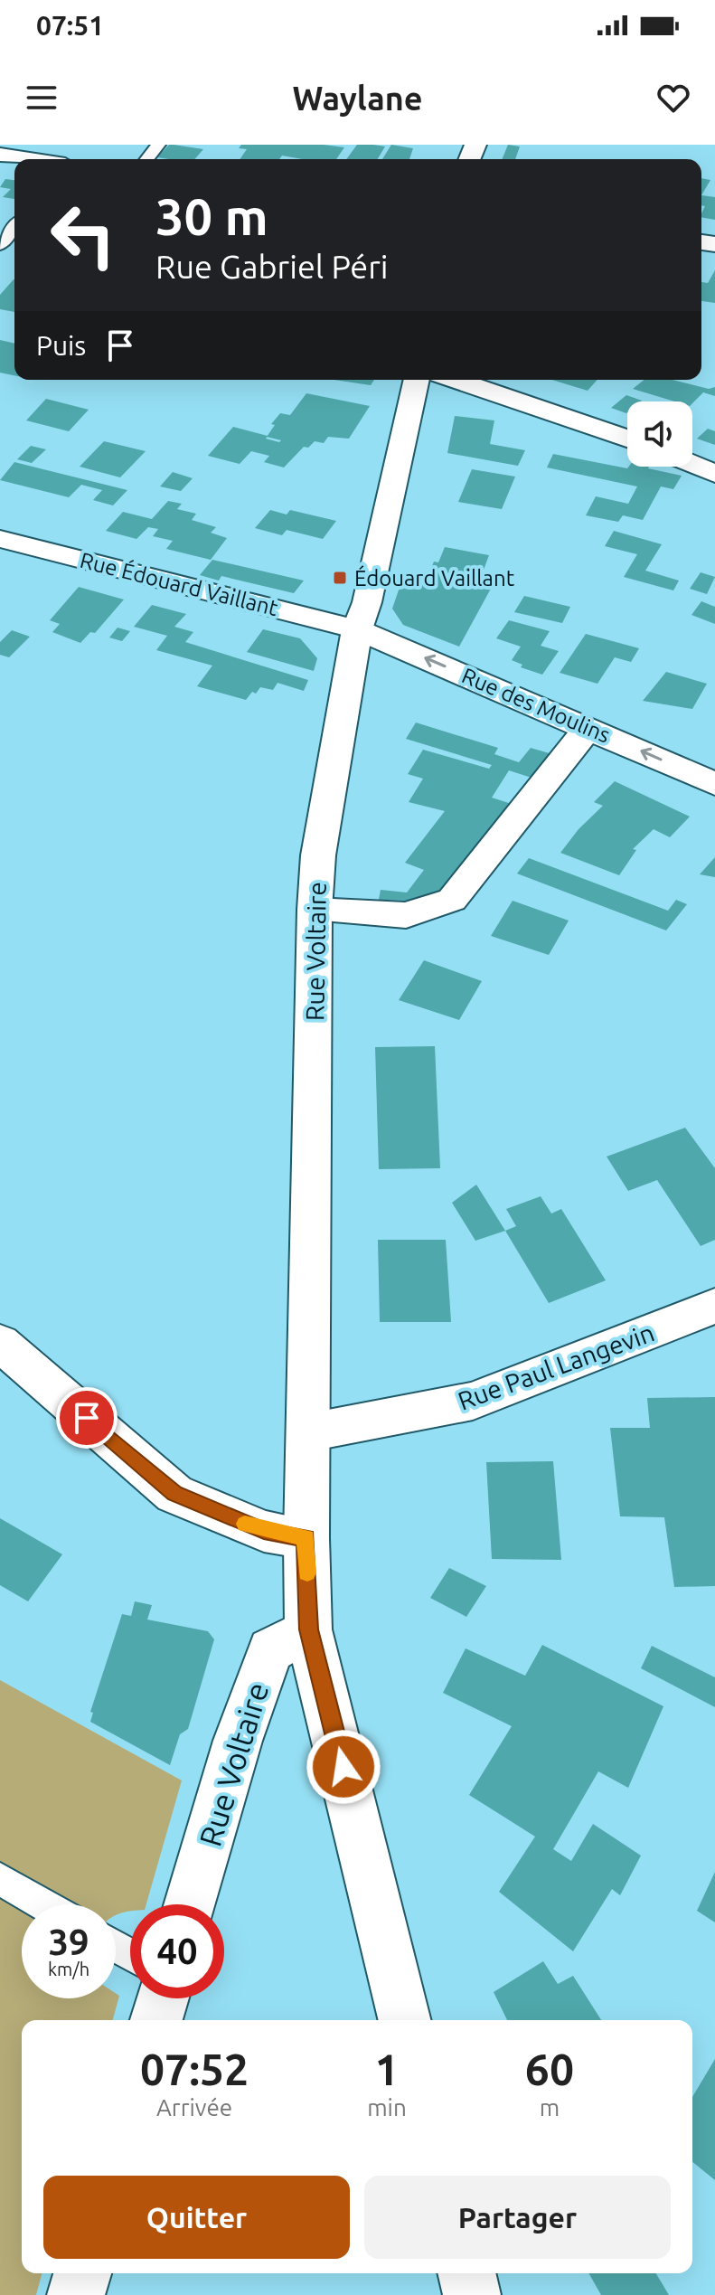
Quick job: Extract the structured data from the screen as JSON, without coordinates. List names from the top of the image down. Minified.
{"streets":{"street":["Rue Édouard Vaillant","Rue des Moulins","Rue Voltaire","Rue Paul Langevin"]},"crossings":[["Rue Édouard Vaillant","Rue des Moulins"],["Rue Édouard Vaillant","Rue Voltaire"],["Rue des Moulins","Rue Voltaire"],["Rue Voltaire","Rue Paul Langevin"]],"places":{"transit":["Édouard Vaillant"]},"page":{"status":"07:51","header":"Waylane","turn":["30 m","Rue Gabriel Péri"],"then":"Puis","speed":"39 km/h","limit":"40","eta":["07:52","Arrivée","1","min","60","m"],"buttons":["Quitter","Partager"]}}
